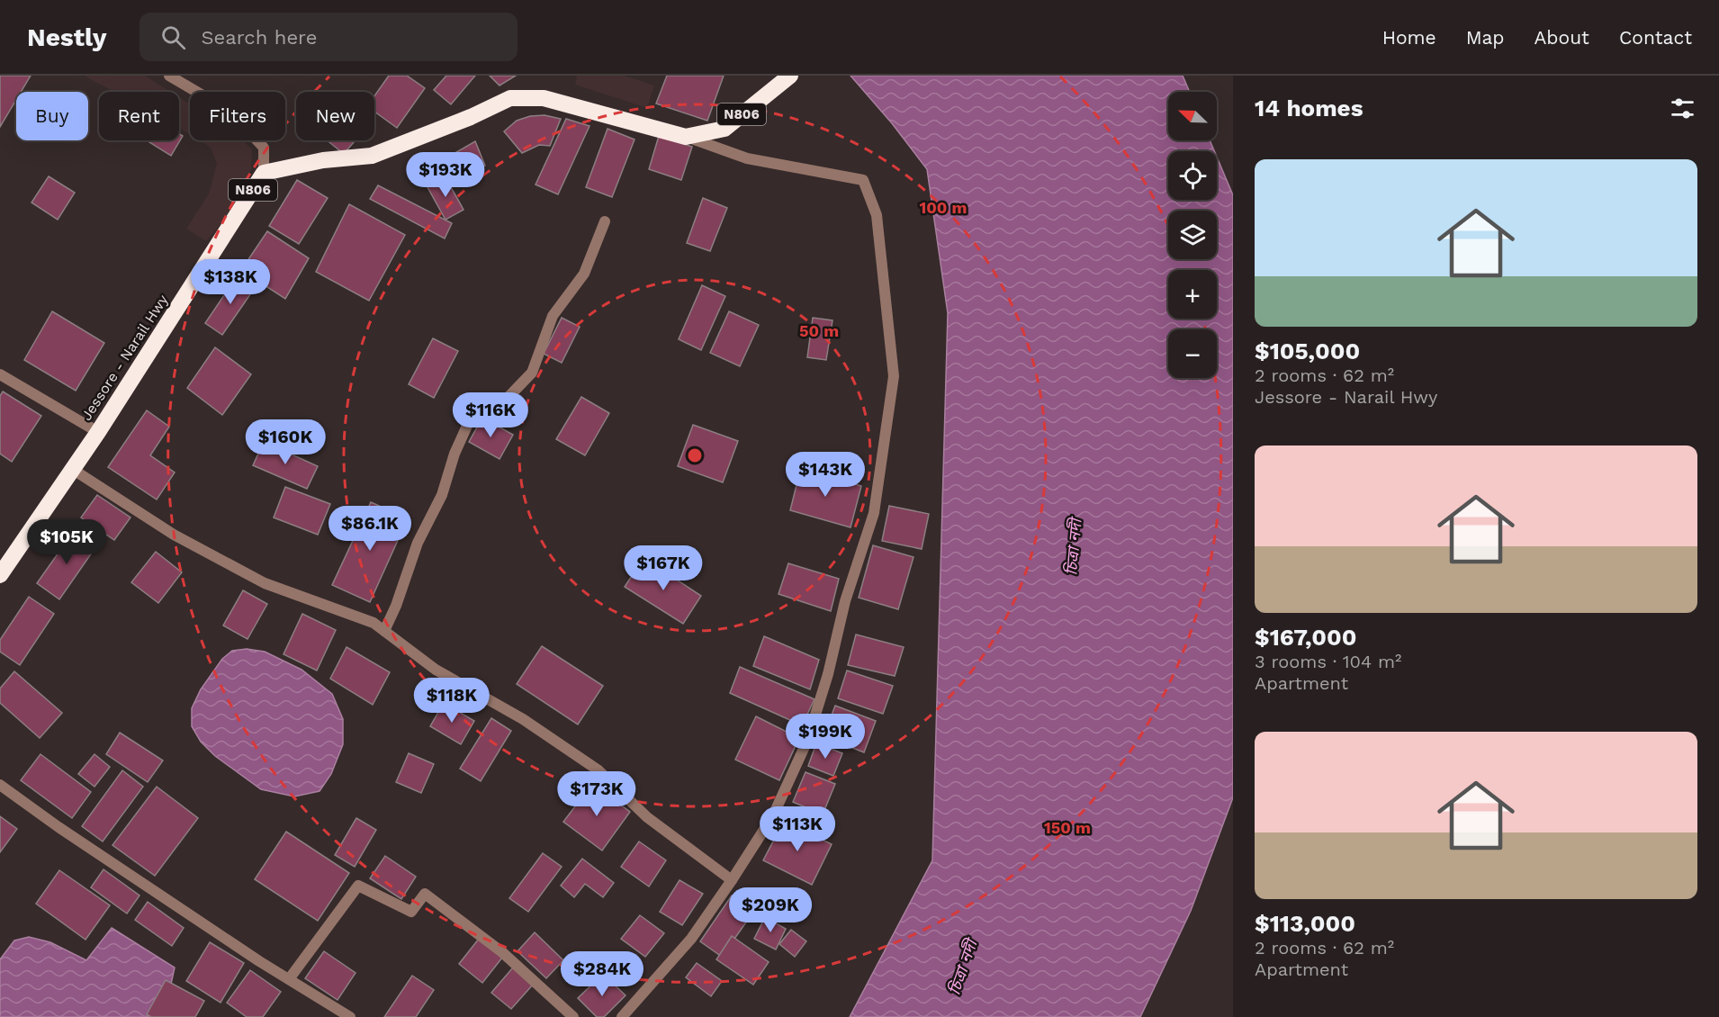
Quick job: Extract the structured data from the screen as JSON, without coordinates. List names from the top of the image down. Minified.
{"streets":{"highway":["N806","Jessore - Narail Hwy"]},"crossings":[["N806","Jessore - Narail Hwy"]],"water":["চিত্রা নদী"],"north":"top left","page":{"header":"Nestly","search":"Search here","nav":["Home","Map","About","Contact"],"heading":"14 homes","map_buttons":["+","−"],"chip":["Buy","Rent","Filters","New"],"list":[{"name":"$105,000","note":"2 rooms · 62 m² · Jessore - Narail Hwy"},{"name":"$167,000","note":"3 rooms · 104 m² · Apartment"},{"name":"$113,000","note":"2 rooms · 62 m² · Apartment"}],"price":["$193K","$138K","$116K","$160K","$143K","$86.1K","$105K","$167K","$118K","$199K","$173K","$113K","$209K","$284K"]},"rings":["100 m","50 m","150 m"]}
